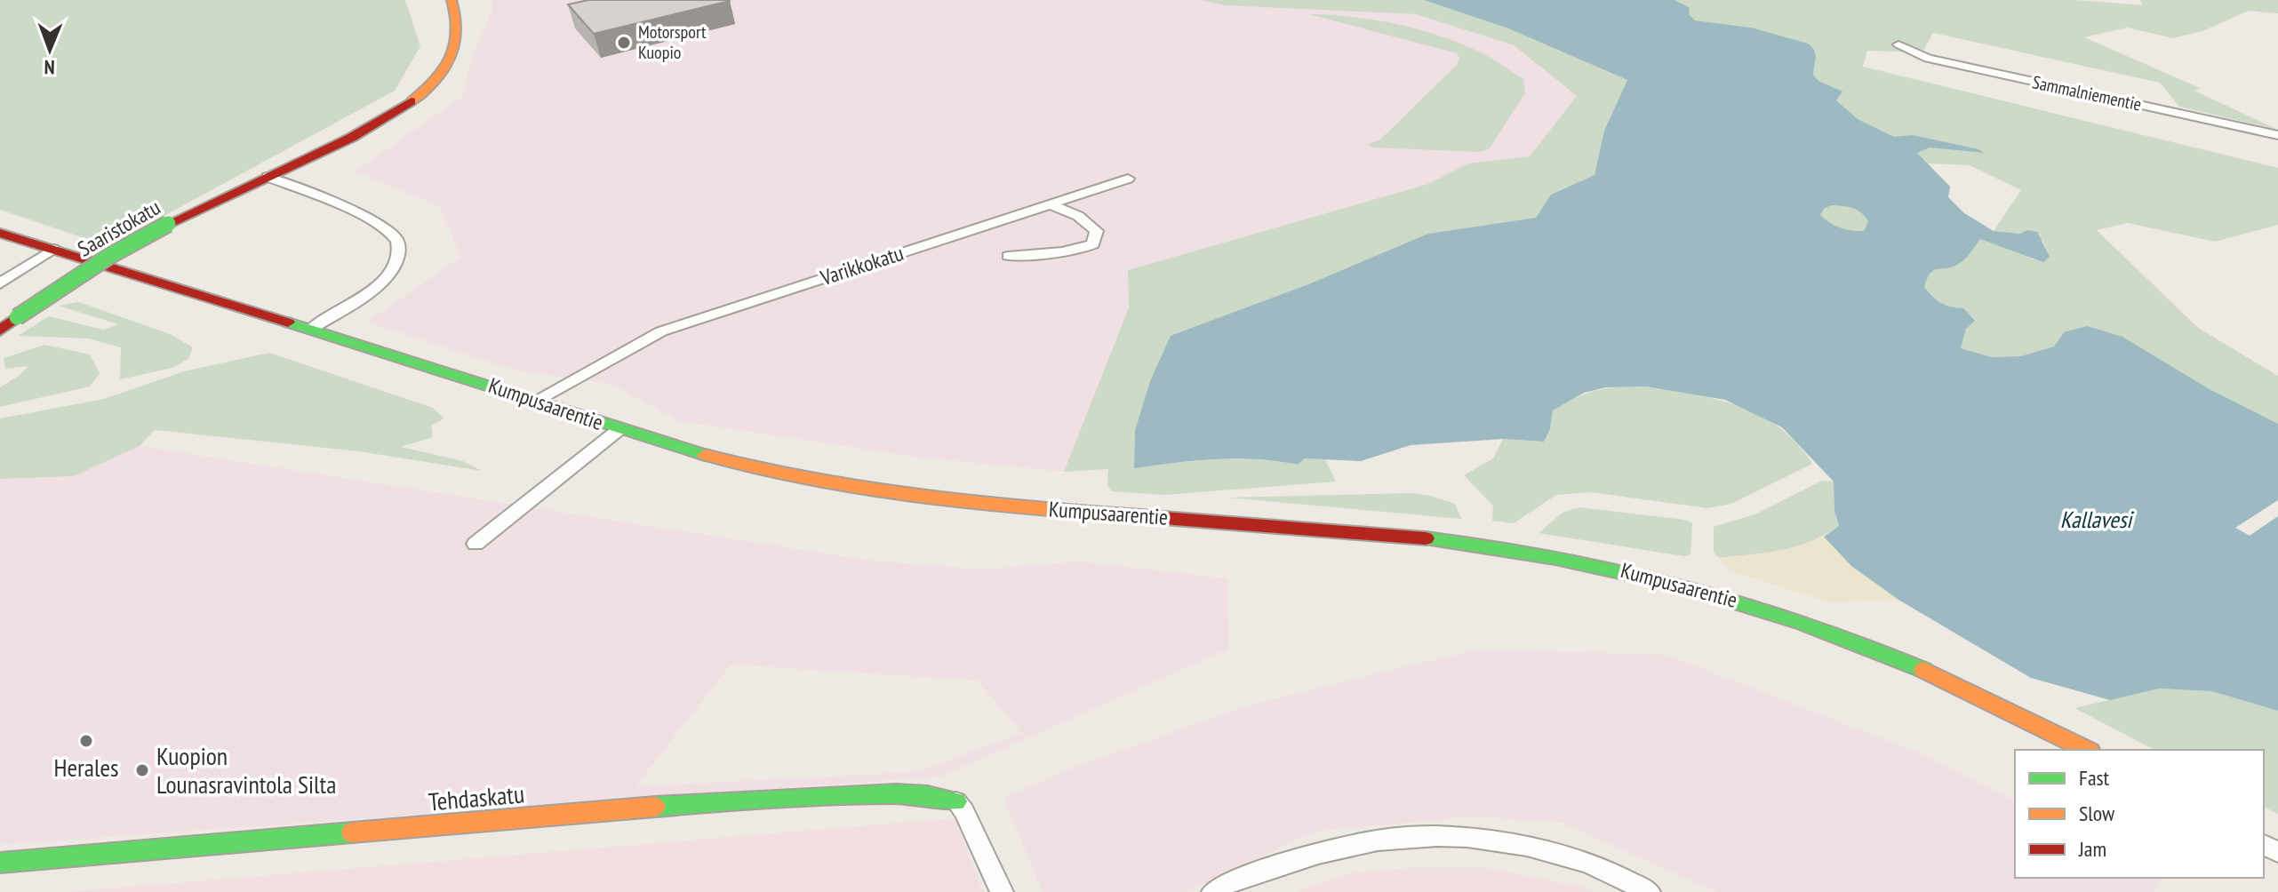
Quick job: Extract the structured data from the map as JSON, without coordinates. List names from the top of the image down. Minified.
{"streets":{"street":["Sammalniementie","Saaristokatu","Varikkokatu","Kumpusaarentie","Tehdaskatu"]},"crossings":[["Varikkokatu","Kumpusaarentie"]],"water":["Kallavesi"],"places":["Motorsport Kuopio","Herales","Kuopion Lounasravintola Silta"],"legend":["Fast","Slow","Jam"],"north":"bottom"}
